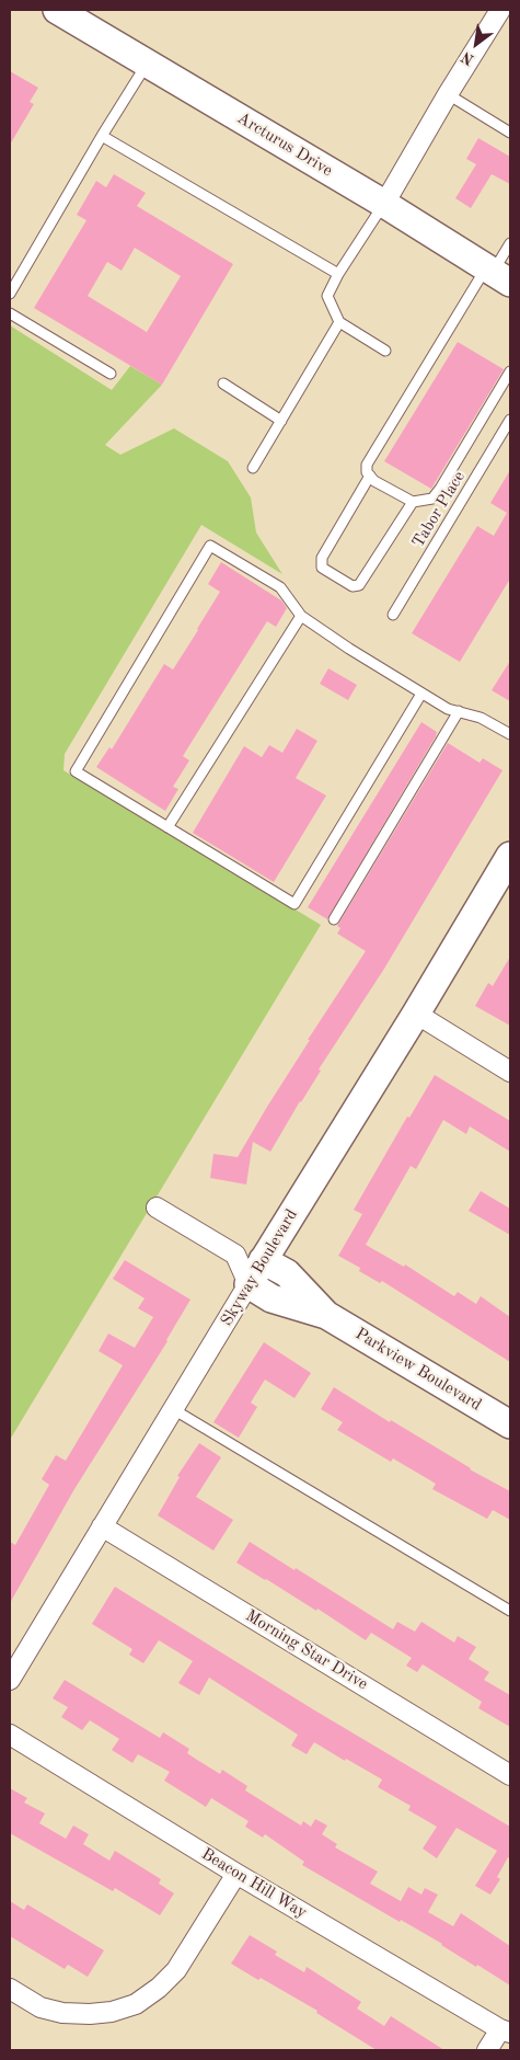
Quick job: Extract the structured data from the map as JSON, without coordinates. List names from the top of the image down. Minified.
{"streets":{"street":["Arcturus Drive","Skyway Boulevard","Parkview Boulevard","Morning Star Drive","Beacon Hill Way"],"lane":["Tabor Place"]},"crossings":[["Skyway Boulevard","Parkview Boulevard"],["Skyway Boulevard","Morning Star Drive"]],"north":"bottom left"}
